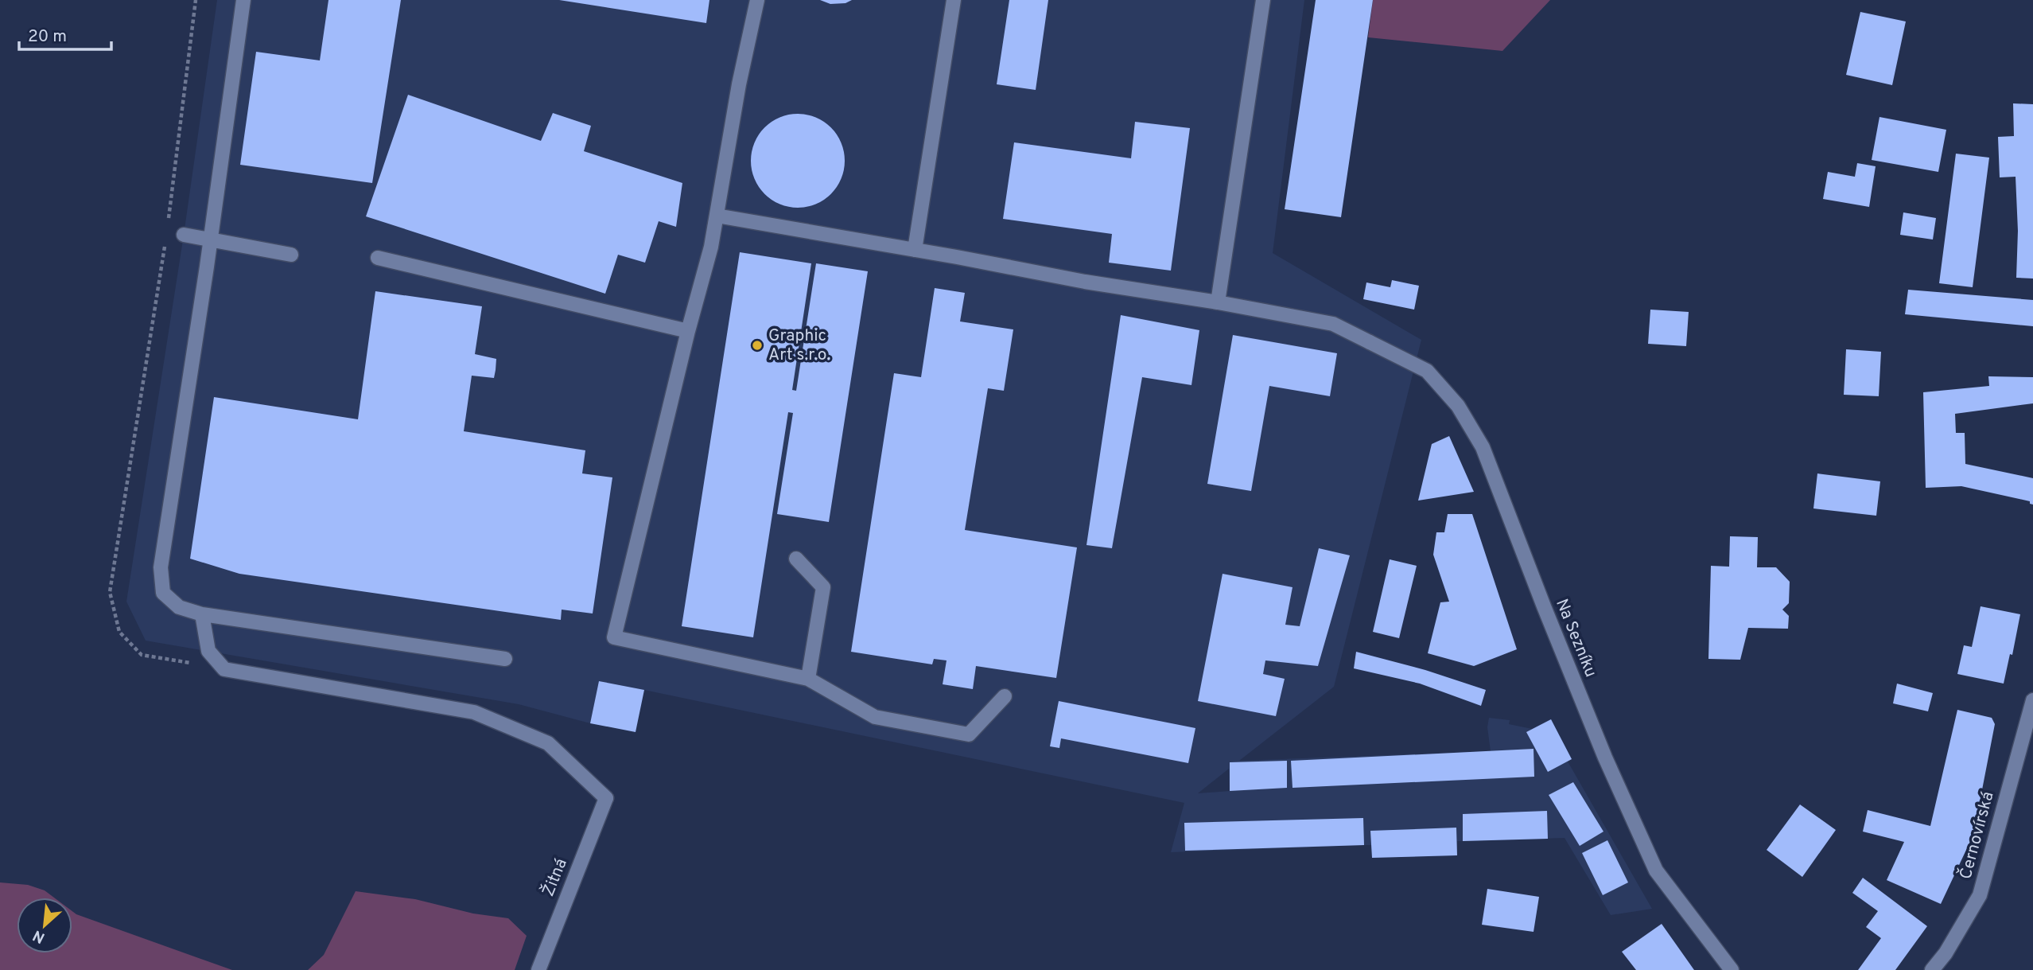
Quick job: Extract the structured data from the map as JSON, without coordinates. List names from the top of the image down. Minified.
{"streets":{"street":["Na Sezníku","Černovírská","Žitná"]},"places":["Graphic Art s.r.o."],"scale_bar":"20 m","north":"bottom left"}
